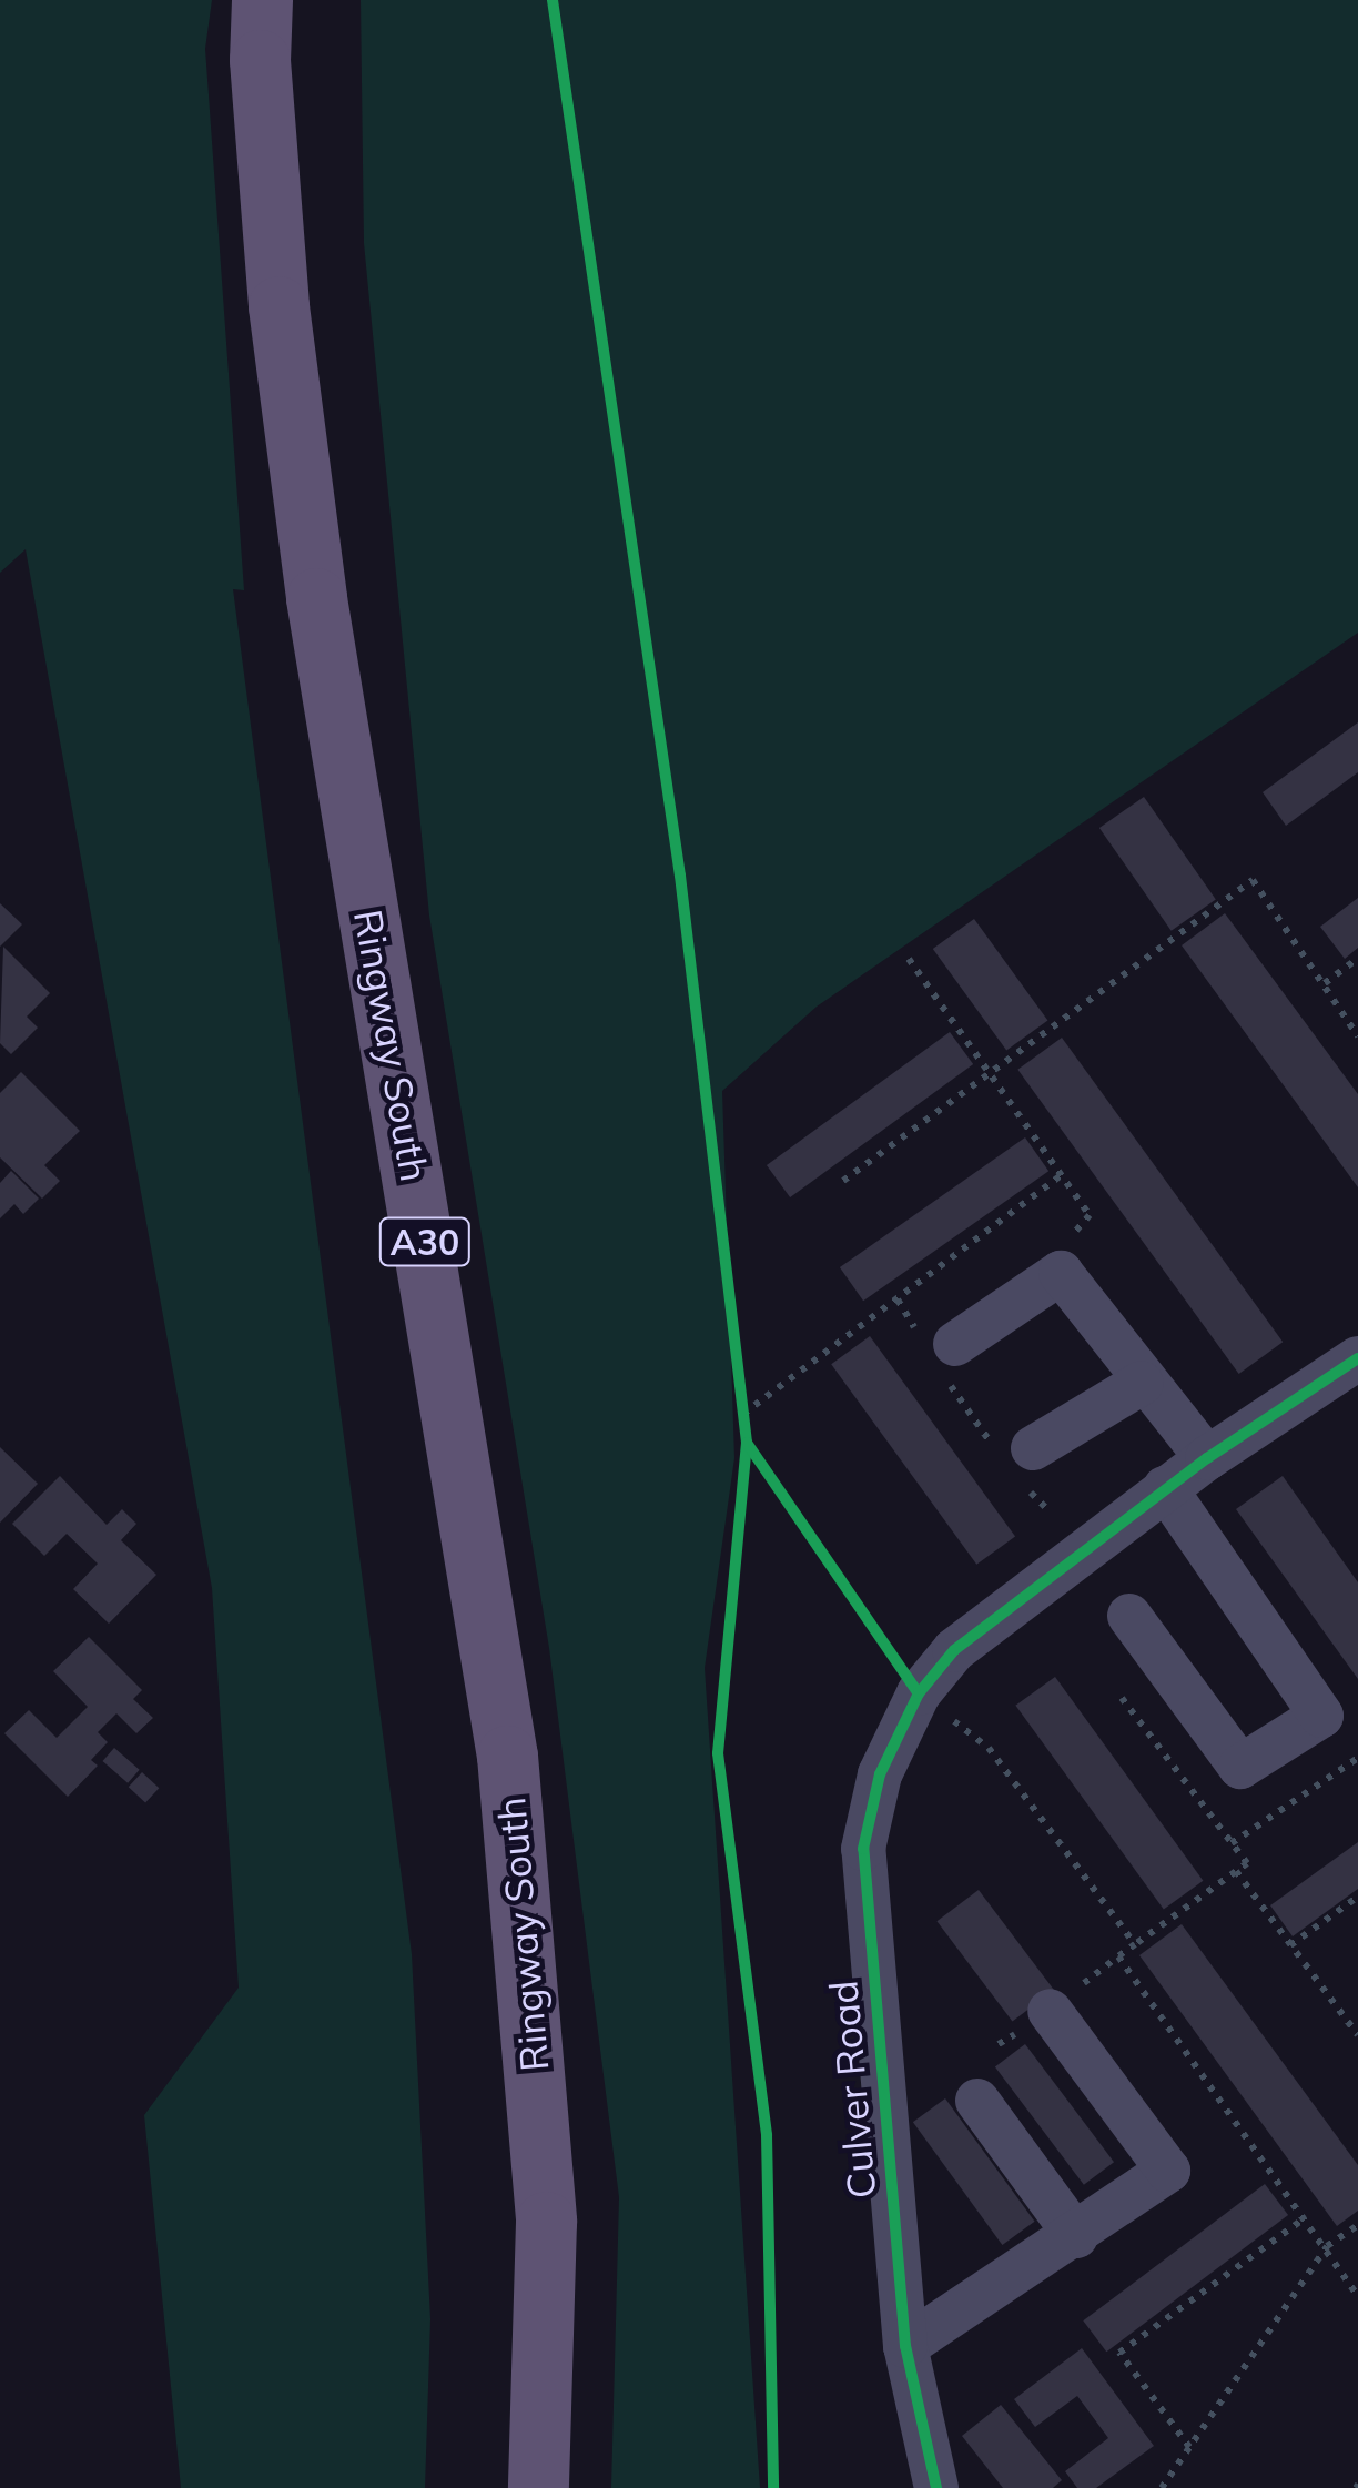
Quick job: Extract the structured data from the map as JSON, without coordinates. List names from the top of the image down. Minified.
{"streets":{"main road":["Ringway South","A30"],"street":["Culver Road"]}}
